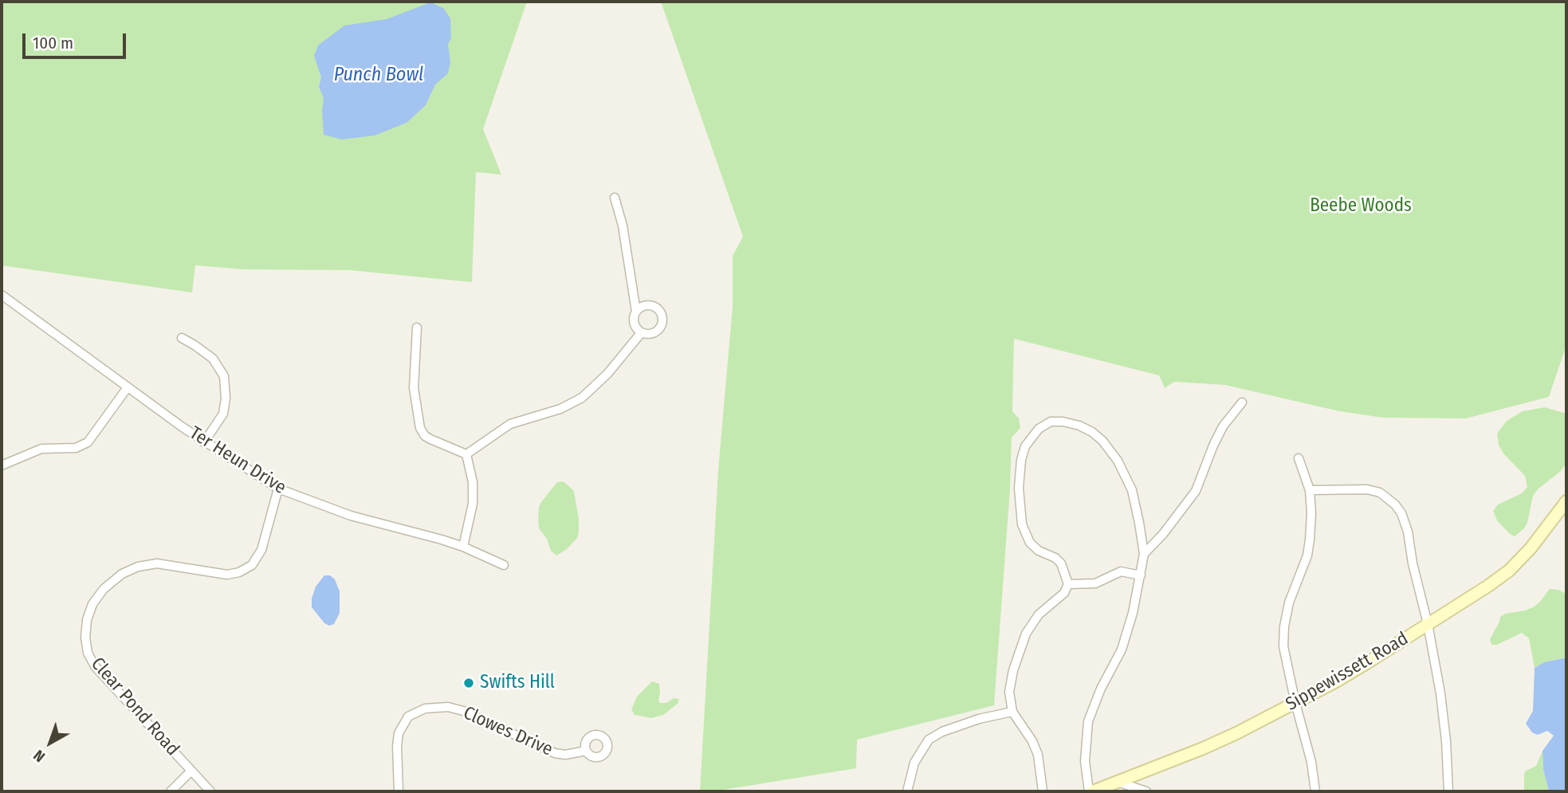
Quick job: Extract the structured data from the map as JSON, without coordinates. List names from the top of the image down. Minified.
{"streets":{"main road":["Sippewissett Road"],"street":["Ter Heun Drive","Clear Pond Road","Clowes Drive"]},"crossings":[["Ter Heun Drive","Clear Pond Road"]],"water":["Punch Bowl"],"parks":["Beebe Woods"],"places":["Swifts Hill"],"scale_bar":"100 m","north":"bottom left"}
